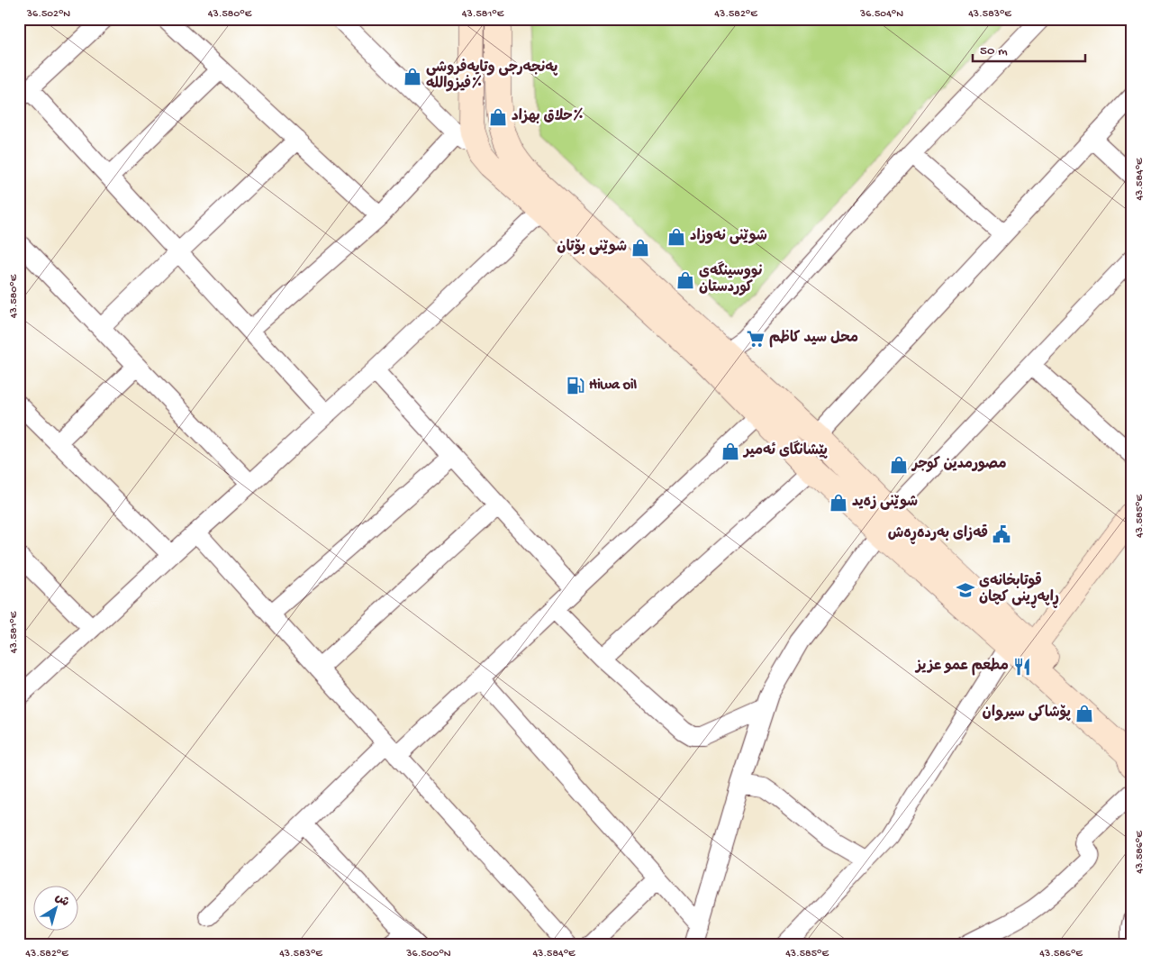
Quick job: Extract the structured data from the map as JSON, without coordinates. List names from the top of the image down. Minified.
{"places":{"shop":["پەنجەرجی وتایەفروشی فیزواللە٪","حلاق بهزاد٪","شوێنی نەوزاد","شوێنی بۆتان","نووسینگەی کوردستان","پێشانگای ئەمیر","مصورمدین كوجر","شوێنی زەید","پۆشاکی سیروان"],"supermarket":["محل سيد كاظم"],"fuel station":["Hiwa oil"],"public building":["قەزای بەردەڕەش"],"school or university":["قوتابخانەی ڕاپەڕینی کچان"],"restaurant":["مطعم عمو عزيز"]},"scale_bar":"50 m","north":"top right","coordinates":["36.502°N","43.580°E","43.581°E","43.582°E","36.504°N","43.583°E","43.584°E","43.585°E","43.586°E","36.500°N"]}
